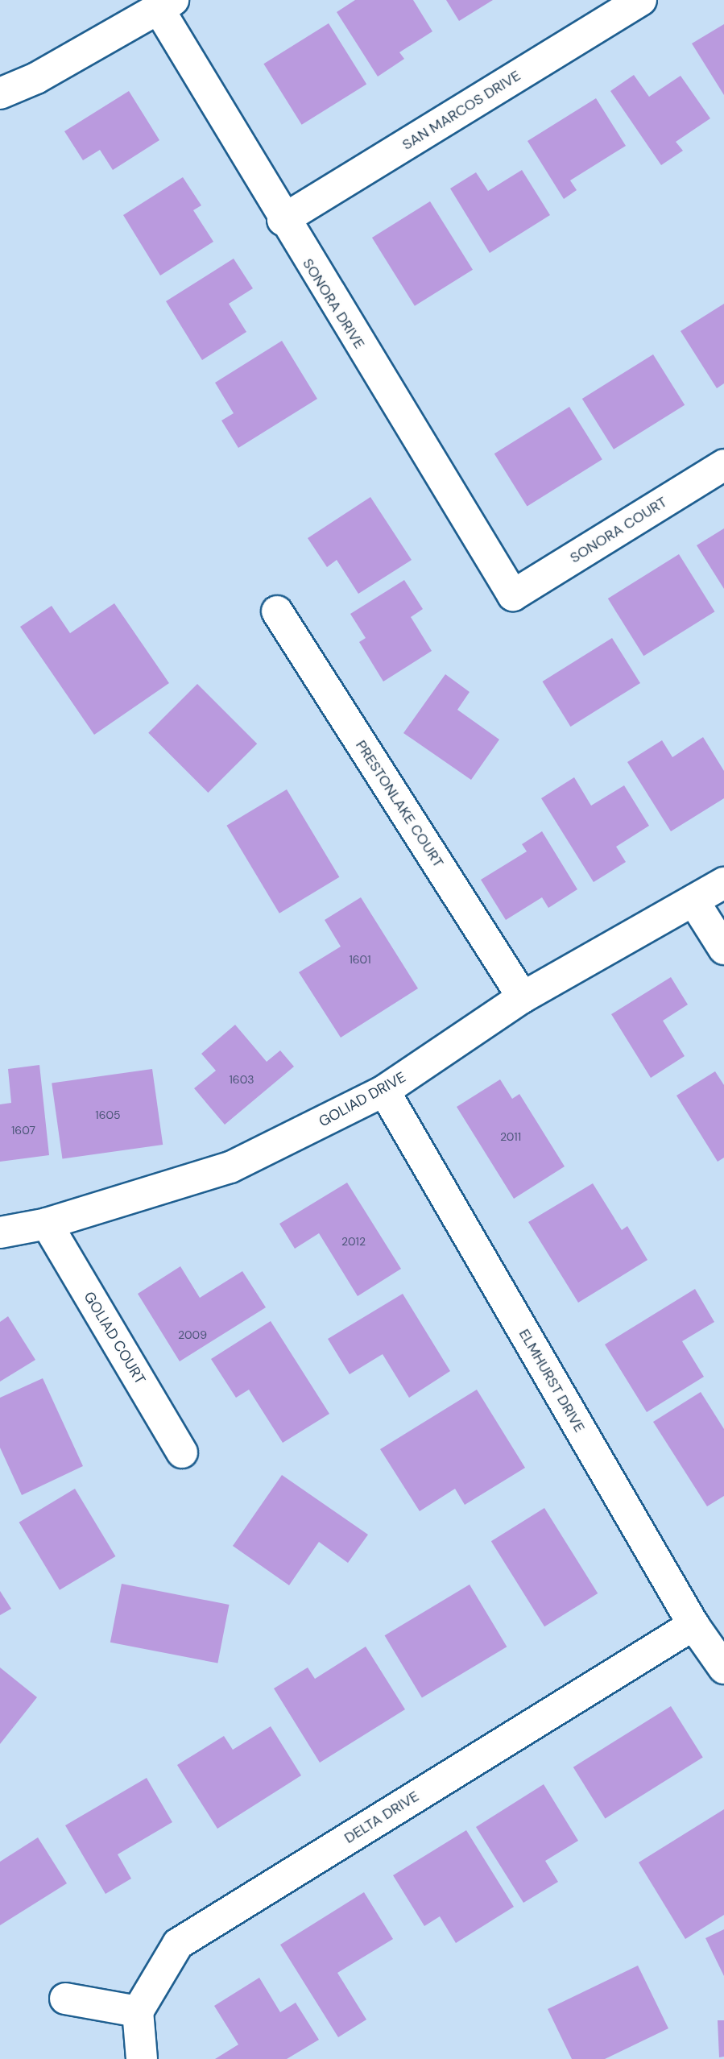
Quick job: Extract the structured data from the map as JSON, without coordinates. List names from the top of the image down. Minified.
{"streets":{"street":["SAN MARCOS DRIVE","SONORA DRIVE","SONORA COURT","PRESTONLAKE COURT","GOLIAD DRIVE","GOLIAD COURT","ELMHURST DRIVE","DELTA DRIVE"]},"crossings":[["SAN MARCOS DRIVE","SONORA DRIVE"],["SONORA DRIVE","SONORA COURT"],["PRESTONLAKE COURT","GOLIAD DRIVE"],["GOLIAD DRIVE","GOLIAD COURT"],["GOLIAD DRIVE","ELMHURST DRIVE"],["ELMHURST DRIVE","DELTA DRIVE"]],"house_numbers":["1601","1603","1605","1607","2011","2012","2009"]}
